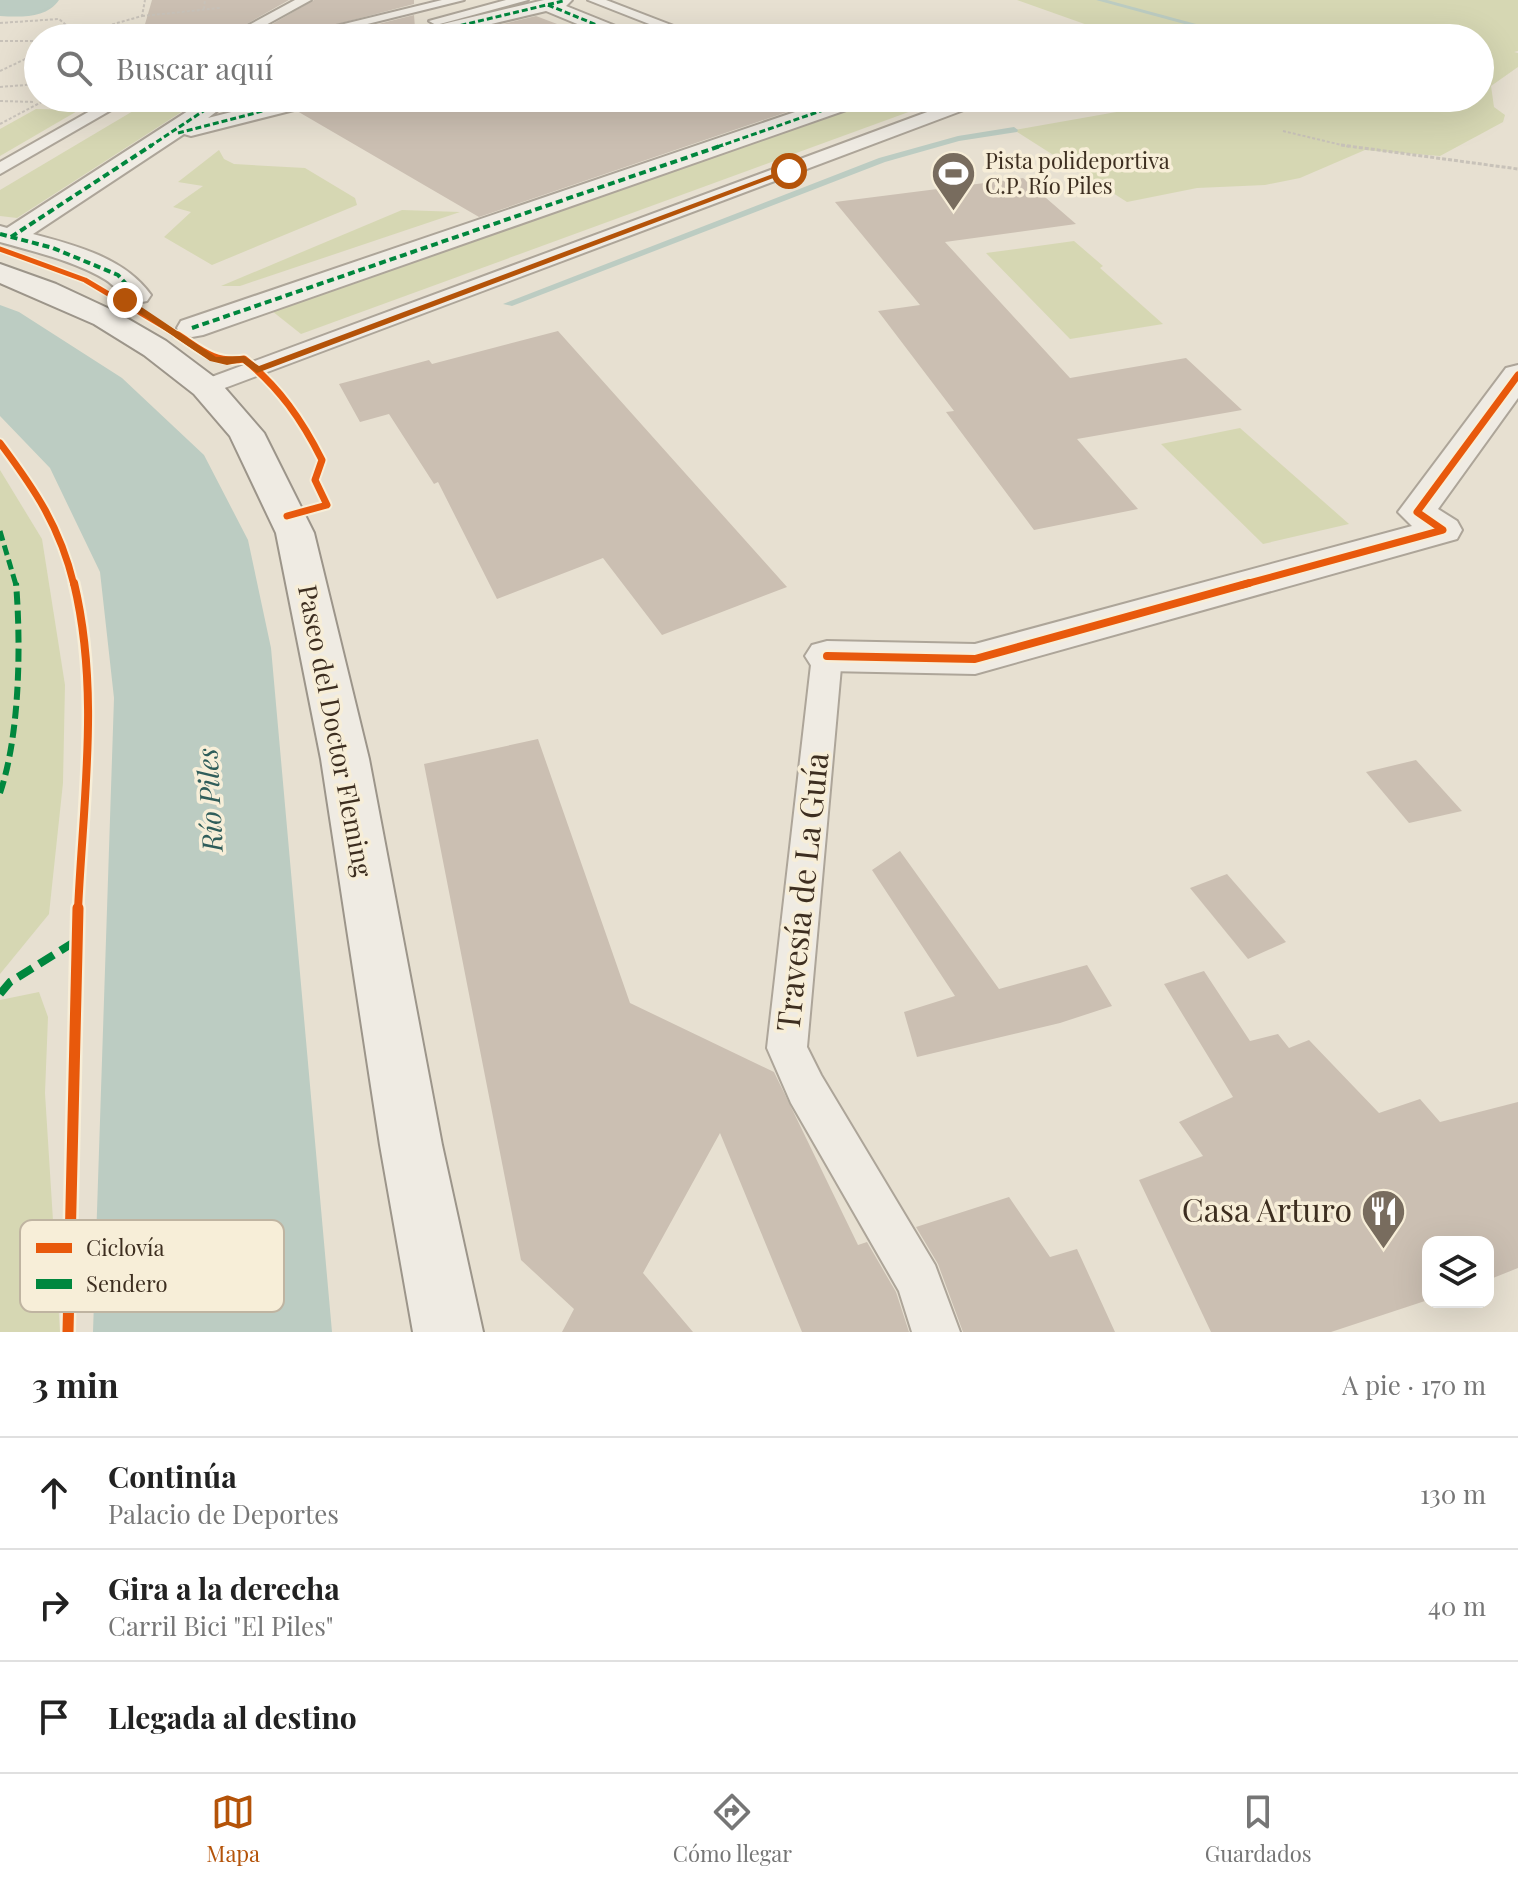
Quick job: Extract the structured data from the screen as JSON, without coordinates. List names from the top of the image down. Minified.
{"streets":{"street":["Paseo del Doctor Fleming"],"lane":["Travesía de La Guía"]},"water":["Río Piles"],"places":{"sports":["Pista polideportiva C.P. Río Piles"],"restaurant":["Casa Arturo"]},"legend":["Ciclovía","Sendero"],"page":{"search":"Buscar aquí","heading":["3 min","A pie · 170 m"],"list":[["Continúa","Palacio de Deportes","130 m"],["Gira a la derecha","Carril Bici \"El Piles\"","40 m"],"Llegada al destino"],"nav":["Mapa","Cómo llegar","Guardados"]}}
